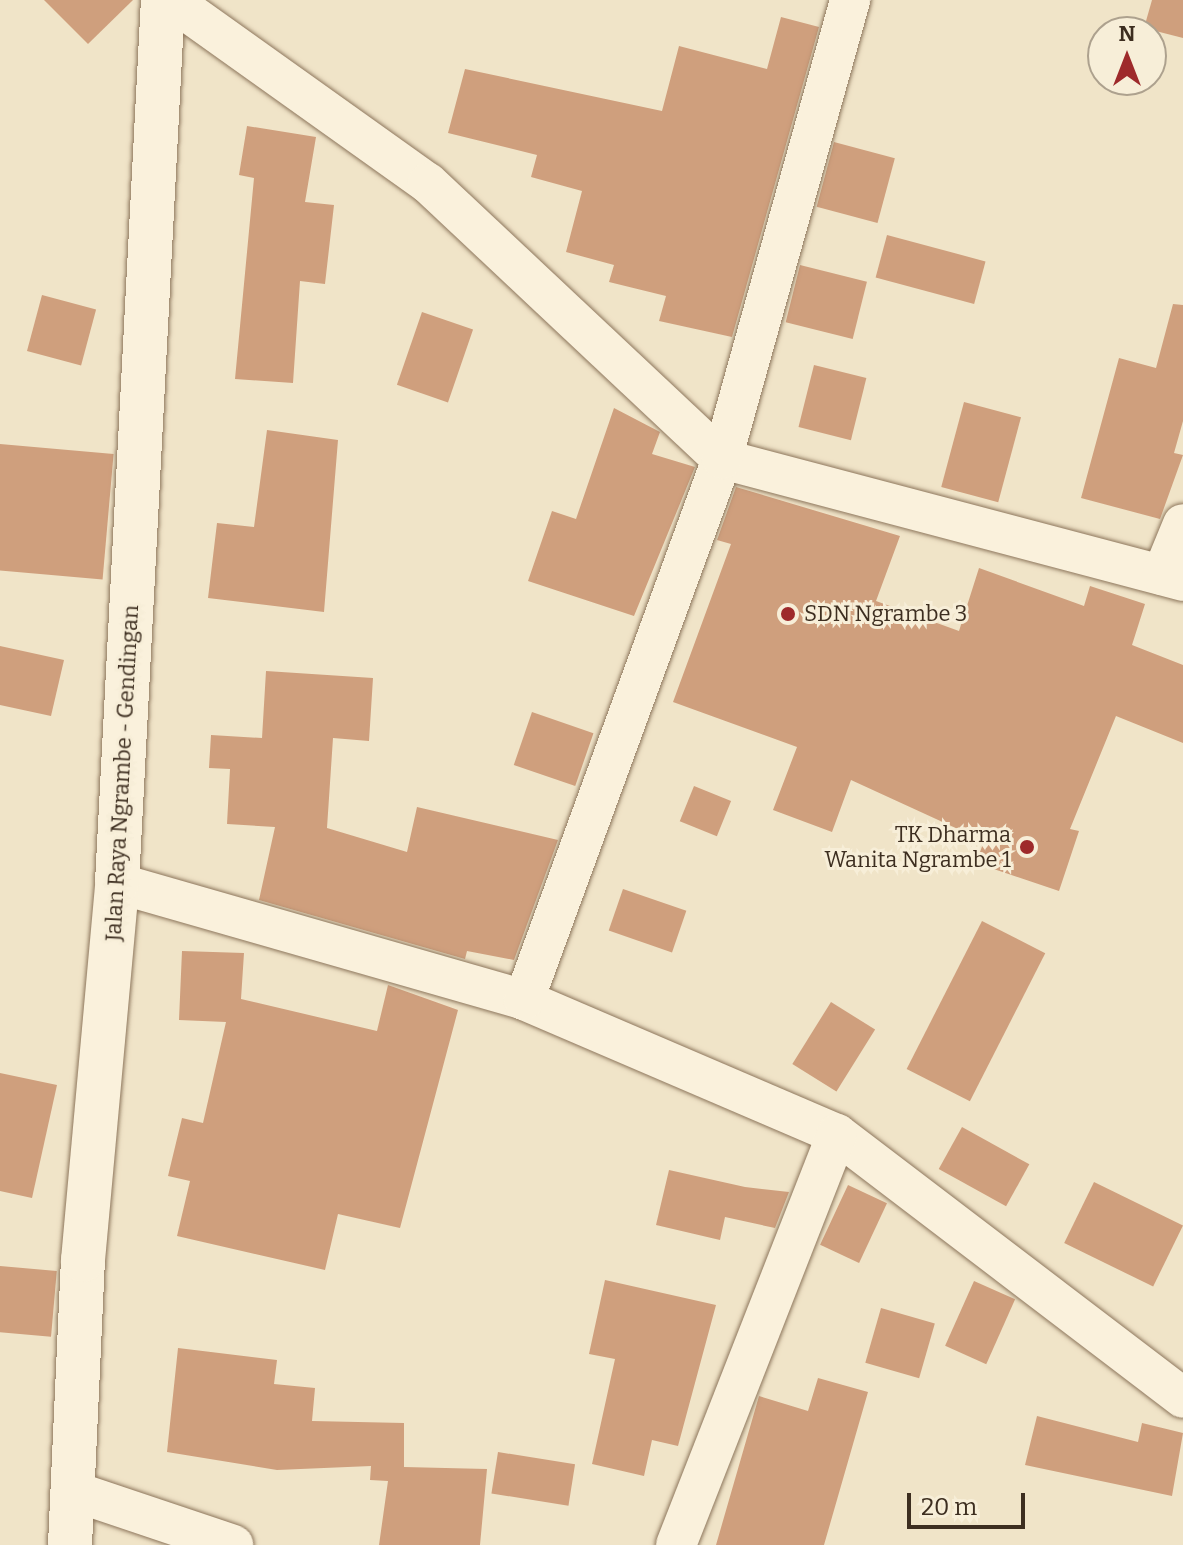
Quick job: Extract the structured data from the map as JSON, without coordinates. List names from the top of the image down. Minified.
{"streets":{"main road":["Jalan Raya Ngrambe - Gendingan"]},"places":["SDN Ngrambe 3","TK Dharma Wanita Ngrambe 1"],"scale_bar":"20 m","north":"top"}
